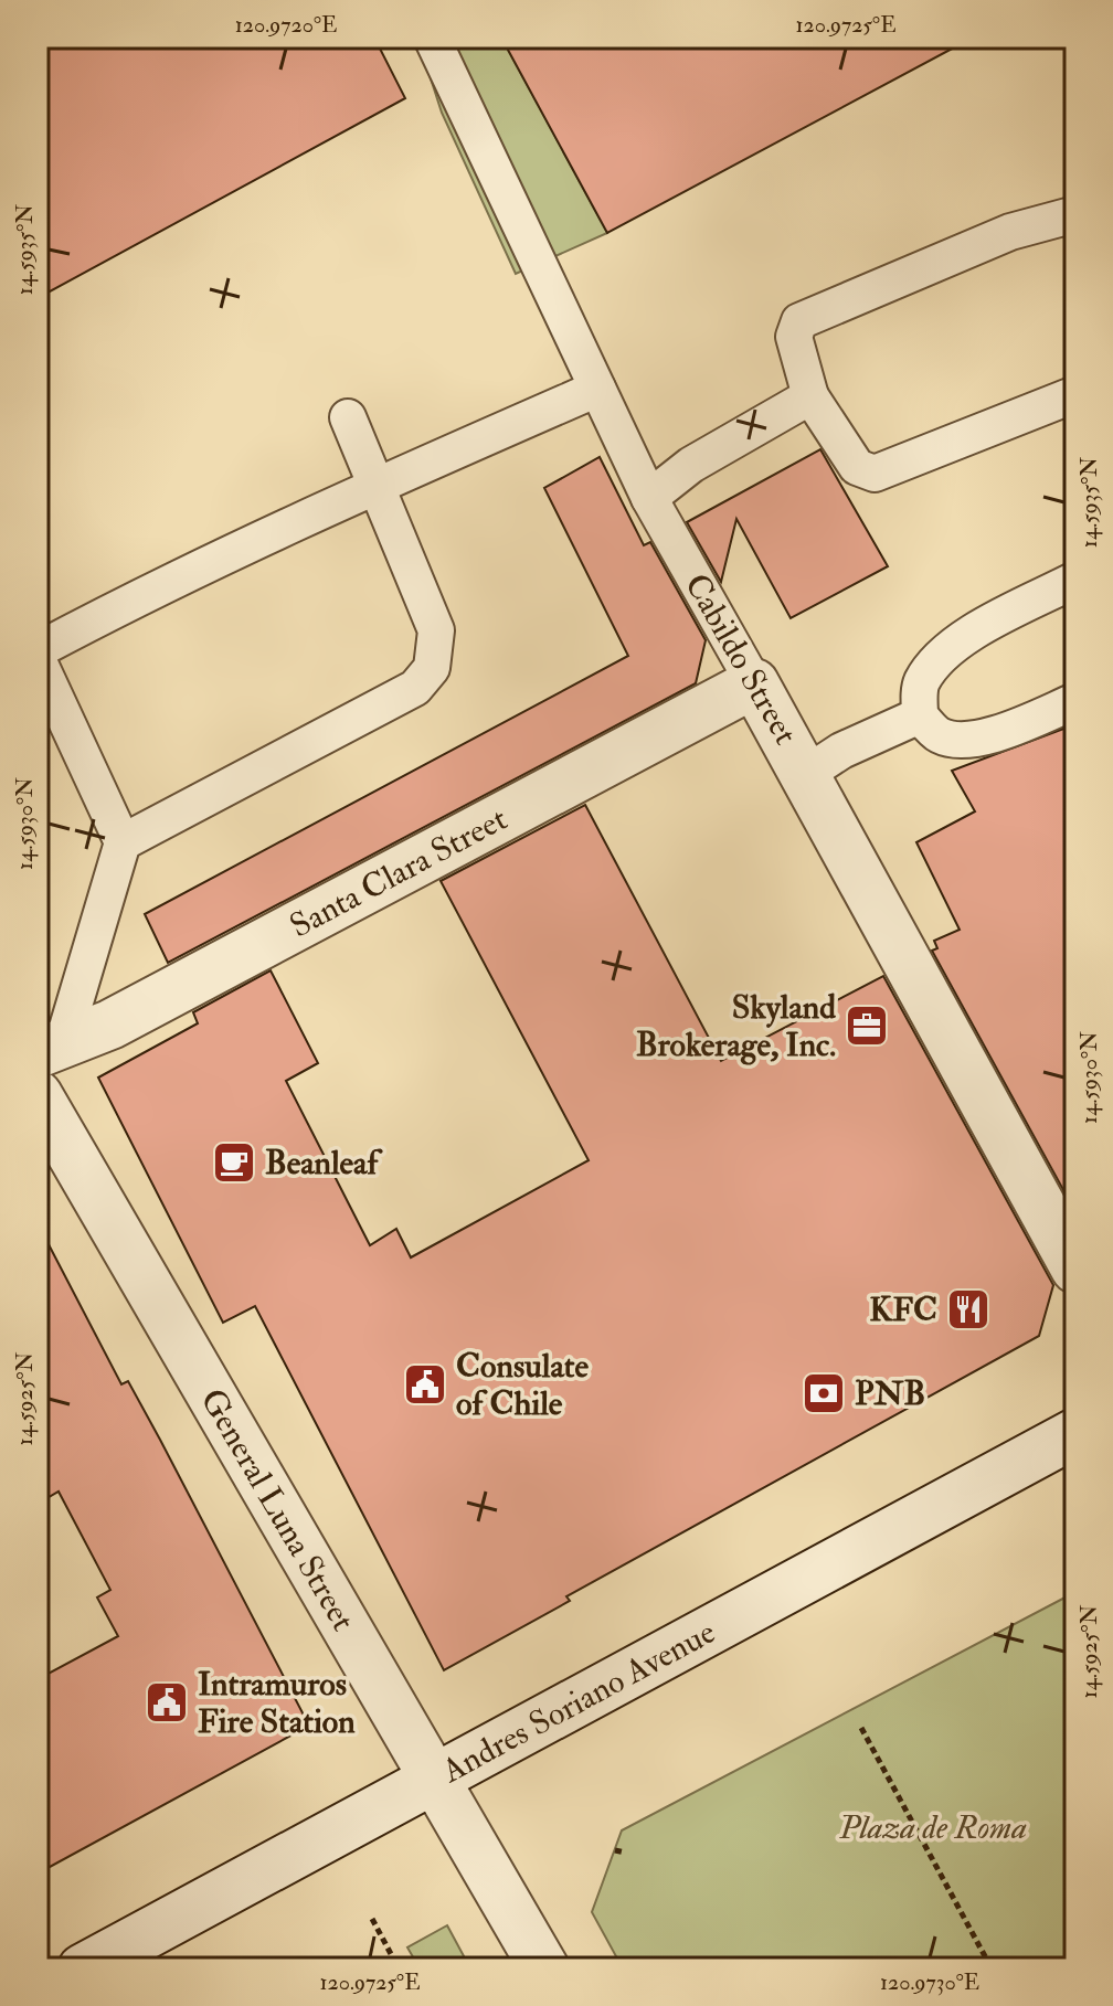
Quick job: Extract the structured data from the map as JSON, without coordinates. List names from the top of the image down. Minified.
{"streets":{"street":["Cabildo Street","Santa Clara Street","General Luna Street","Andres Soriano Avenue"]},"crossings":[["Cabildo Street","Santa Clara Street"],["General Luna Street","Andres Soriano Avenue"]],"parks":["Plaza de Roma"],"places":{"office":["Skyland Brokerage, Inc."],"cafe":["Beanleaf"],"restaurant":["KFC"],"public building":["Consulate of Chile","Intramuros Fire Station"],"bank":["PNB"]},"coordinates":["120.9720°E","120.9725°E","14.5935°N","14.5930°N","14.5925°N","120.9730°E"]}
